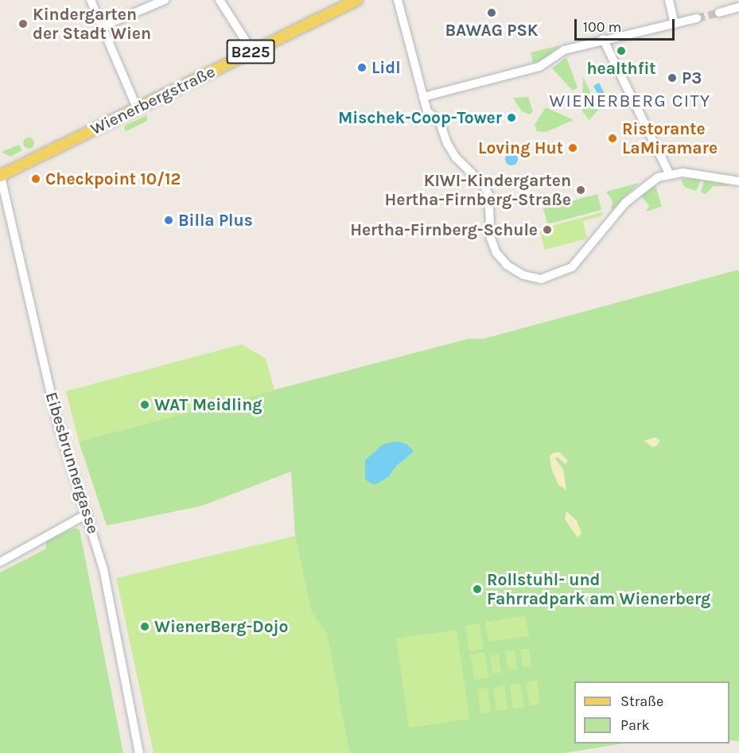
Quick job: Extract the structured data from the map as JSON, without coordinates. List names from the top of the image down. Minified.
{"streets":{"main road":["B225","Wienerbergstraße"],"street":["Eibesbrunnergasse"]},"crossings":[["Wienerbergstraße","Eibesbrunnergasse"]],"districts":["WIENERBERG CITY"],"places":["BAWAG PSK","Kindergarten der Stadt Wien","healthfit","Lidl","P3","Mischek-Coop-Tower","Ristorante LaMiramare","Loving Hut","Checkpoint 10/12","KIWI-Kindergarten Hertha-Firnberg-Straße","Billa Plus","Hertha-Firnberg-Schule","WAT Meidling","Rollstuhl- und Fahrradpark am Wienerberg","WienerBerg-Dojo"],"legend":["Straße","Park"],"scale_bar":"100 m"}
